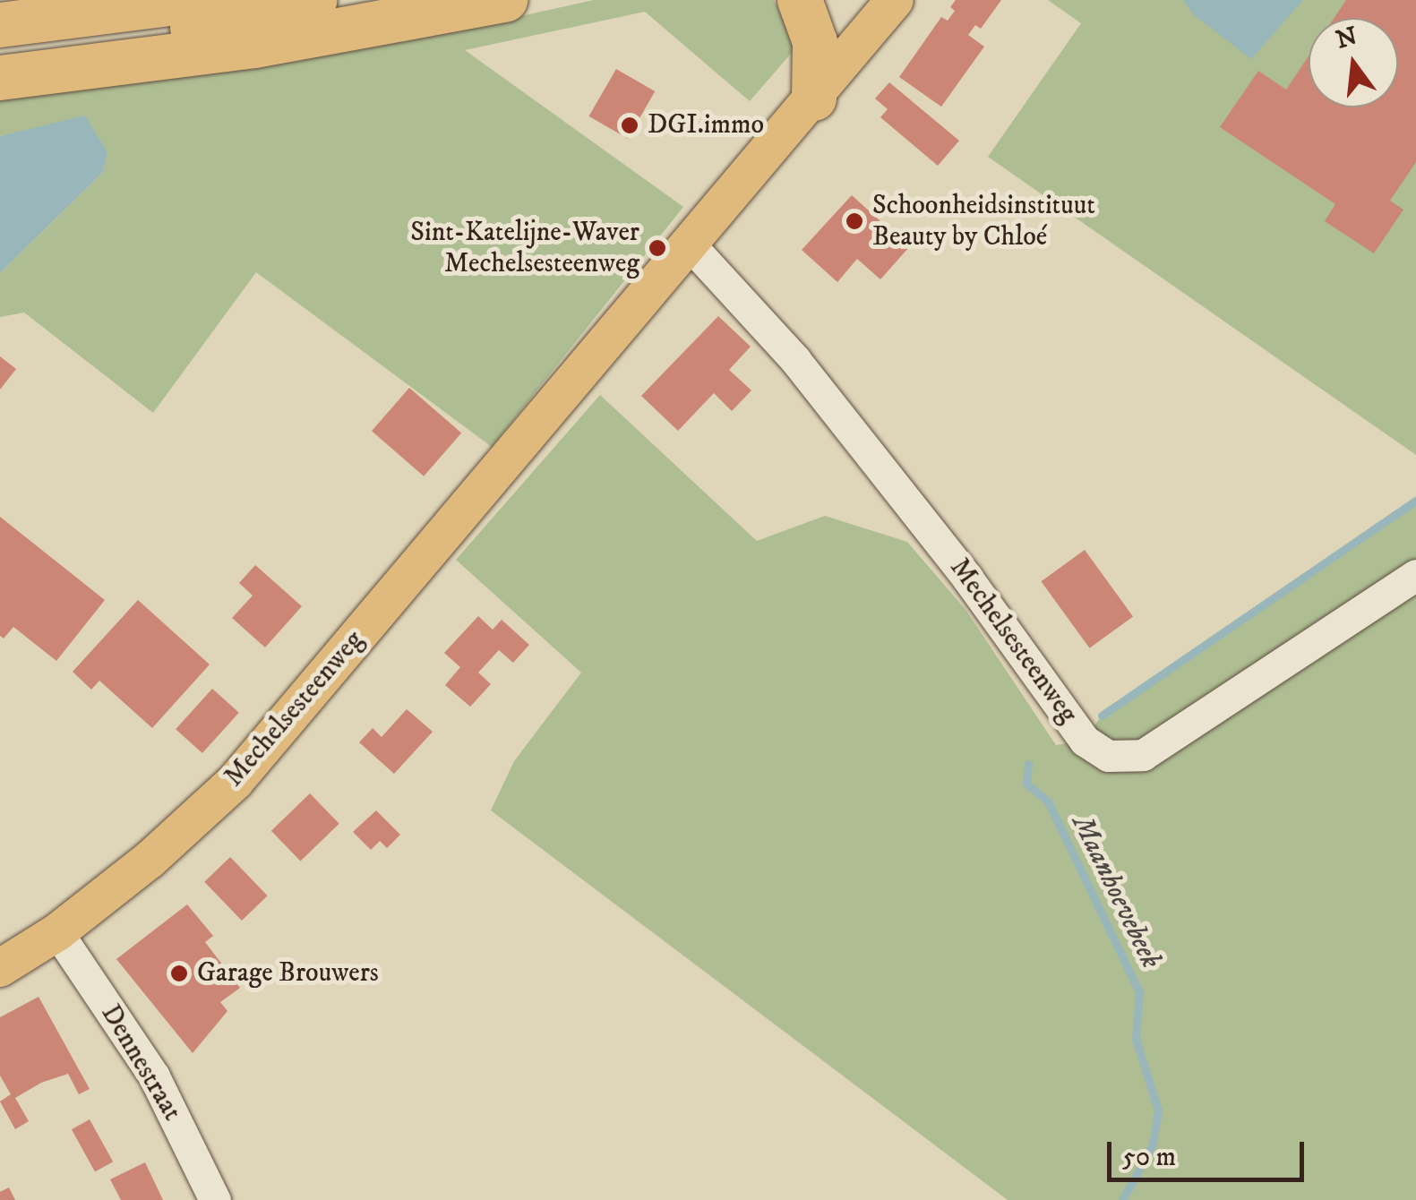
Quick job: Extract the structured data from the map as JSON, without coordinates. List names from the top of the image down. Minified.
{"streets":{"main road":["Mechelsesteenweg"],"street":["Dennestraat"]},"crossings":[["Mechelsesteenweg","Dennestraat"]],"water":["Maanhoevebeek"],"places":["DGI.immo","Schoonheidsinstituut Beauty by Chloé","Sint-Katelijne-Waver Mechelsesteenweg","Garage Brouwers"],"scale_bar":"50 m","north":"top"}
